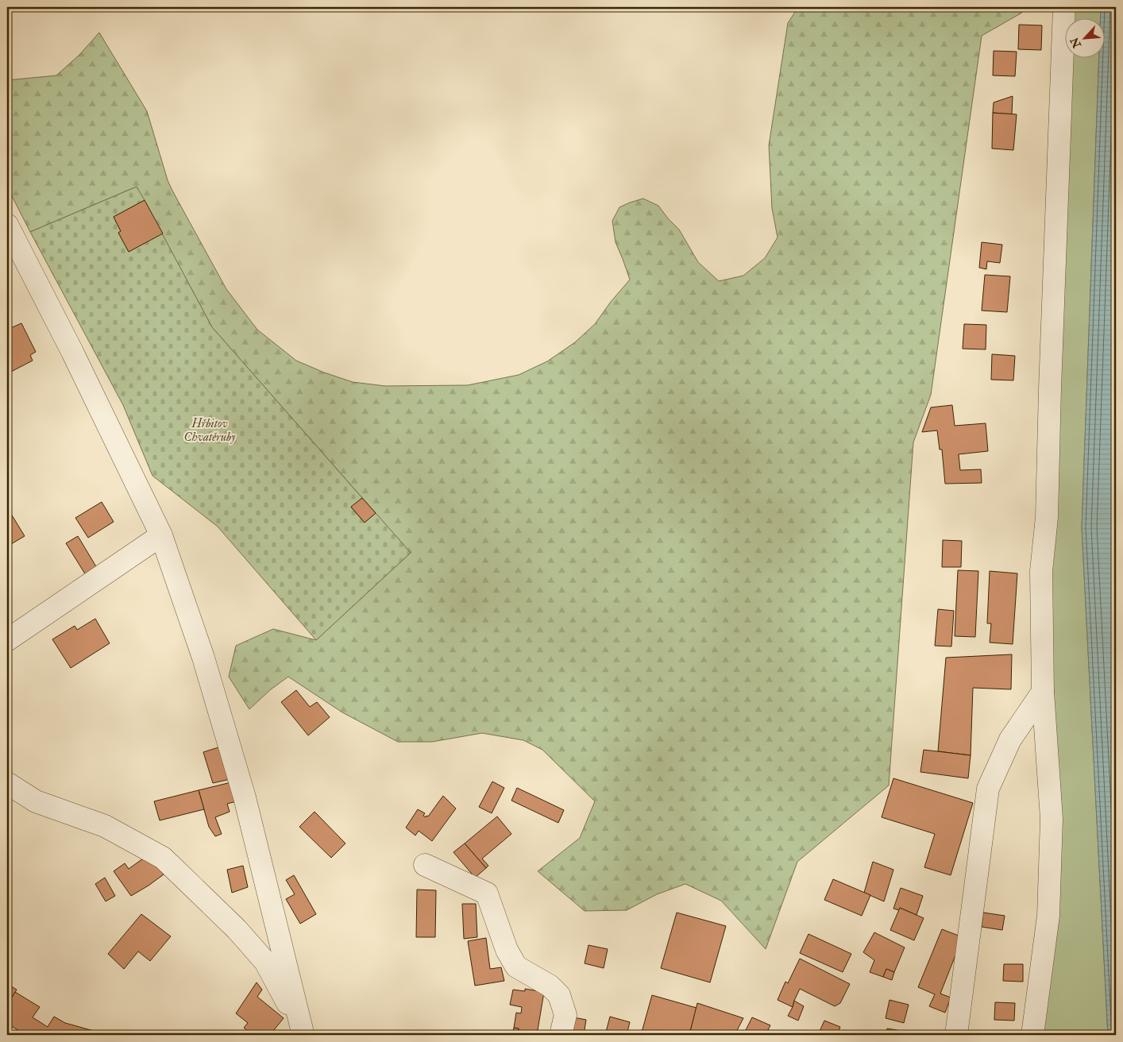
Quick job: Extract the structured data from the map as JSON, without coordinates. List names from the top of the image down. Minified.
{"parks":["Hřbitov Chvatěruby"],"north":"bottom left"}
